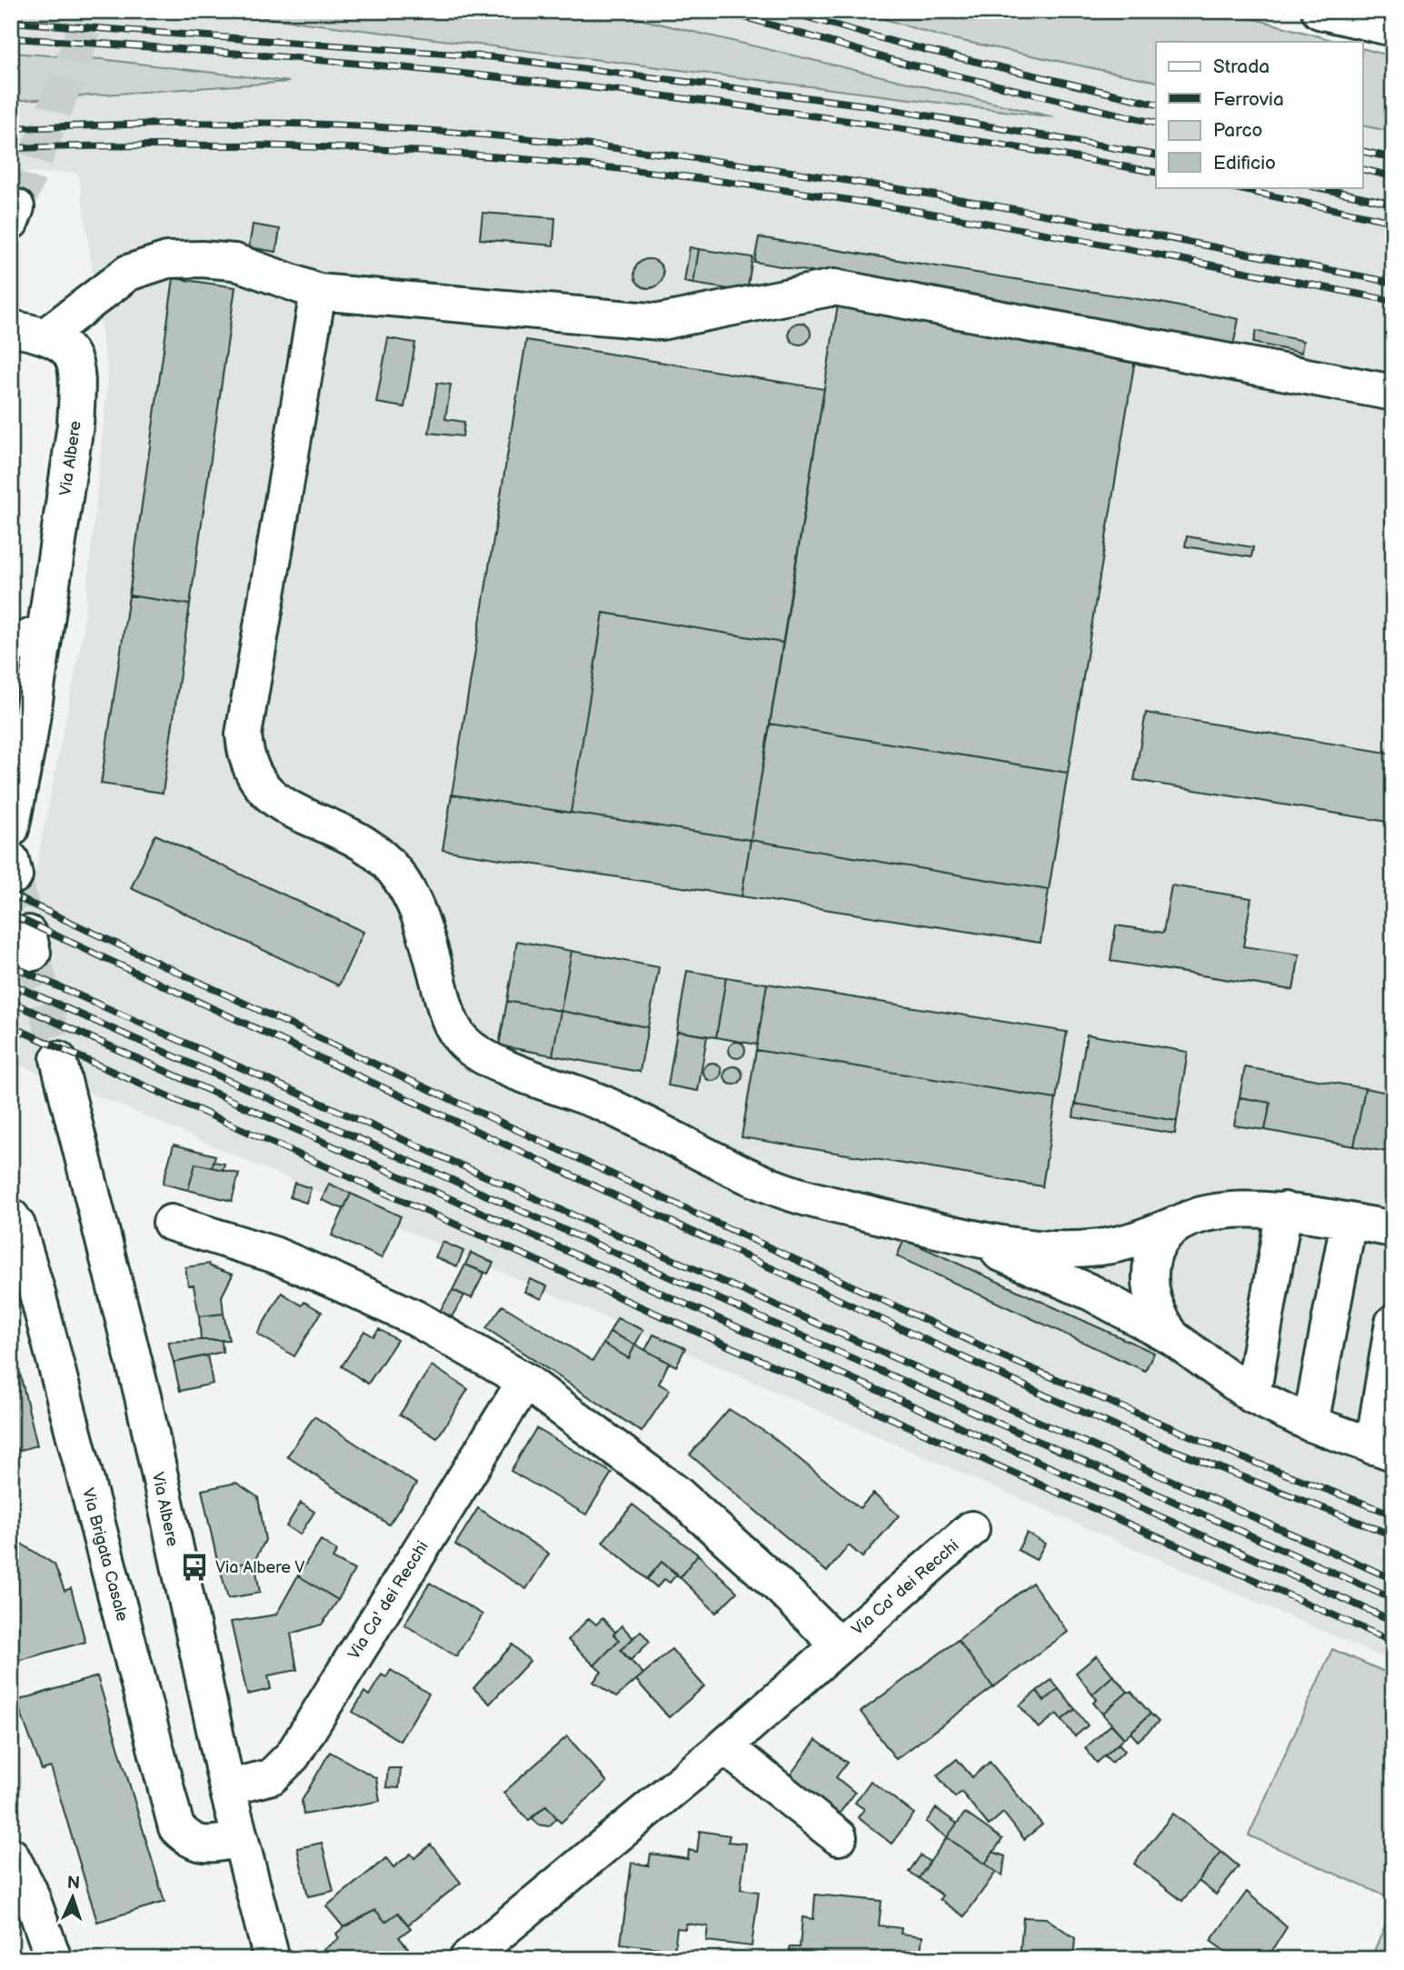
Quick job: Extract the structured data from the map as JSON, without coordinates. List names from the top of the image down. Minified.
{"streets":{"street":["Via Albere","Via Brigata Casale","Via Ca' dei Recchi"]},"crossings":[["Via Albere","Via Brigata Casale"],["Via Albere","Via Ca' dei Recchi"]],"places":{"bus stop":["Via Albere V"]},"legend":["Strada","Ferrovia","Parco","Edificio"],"north":"top"}
